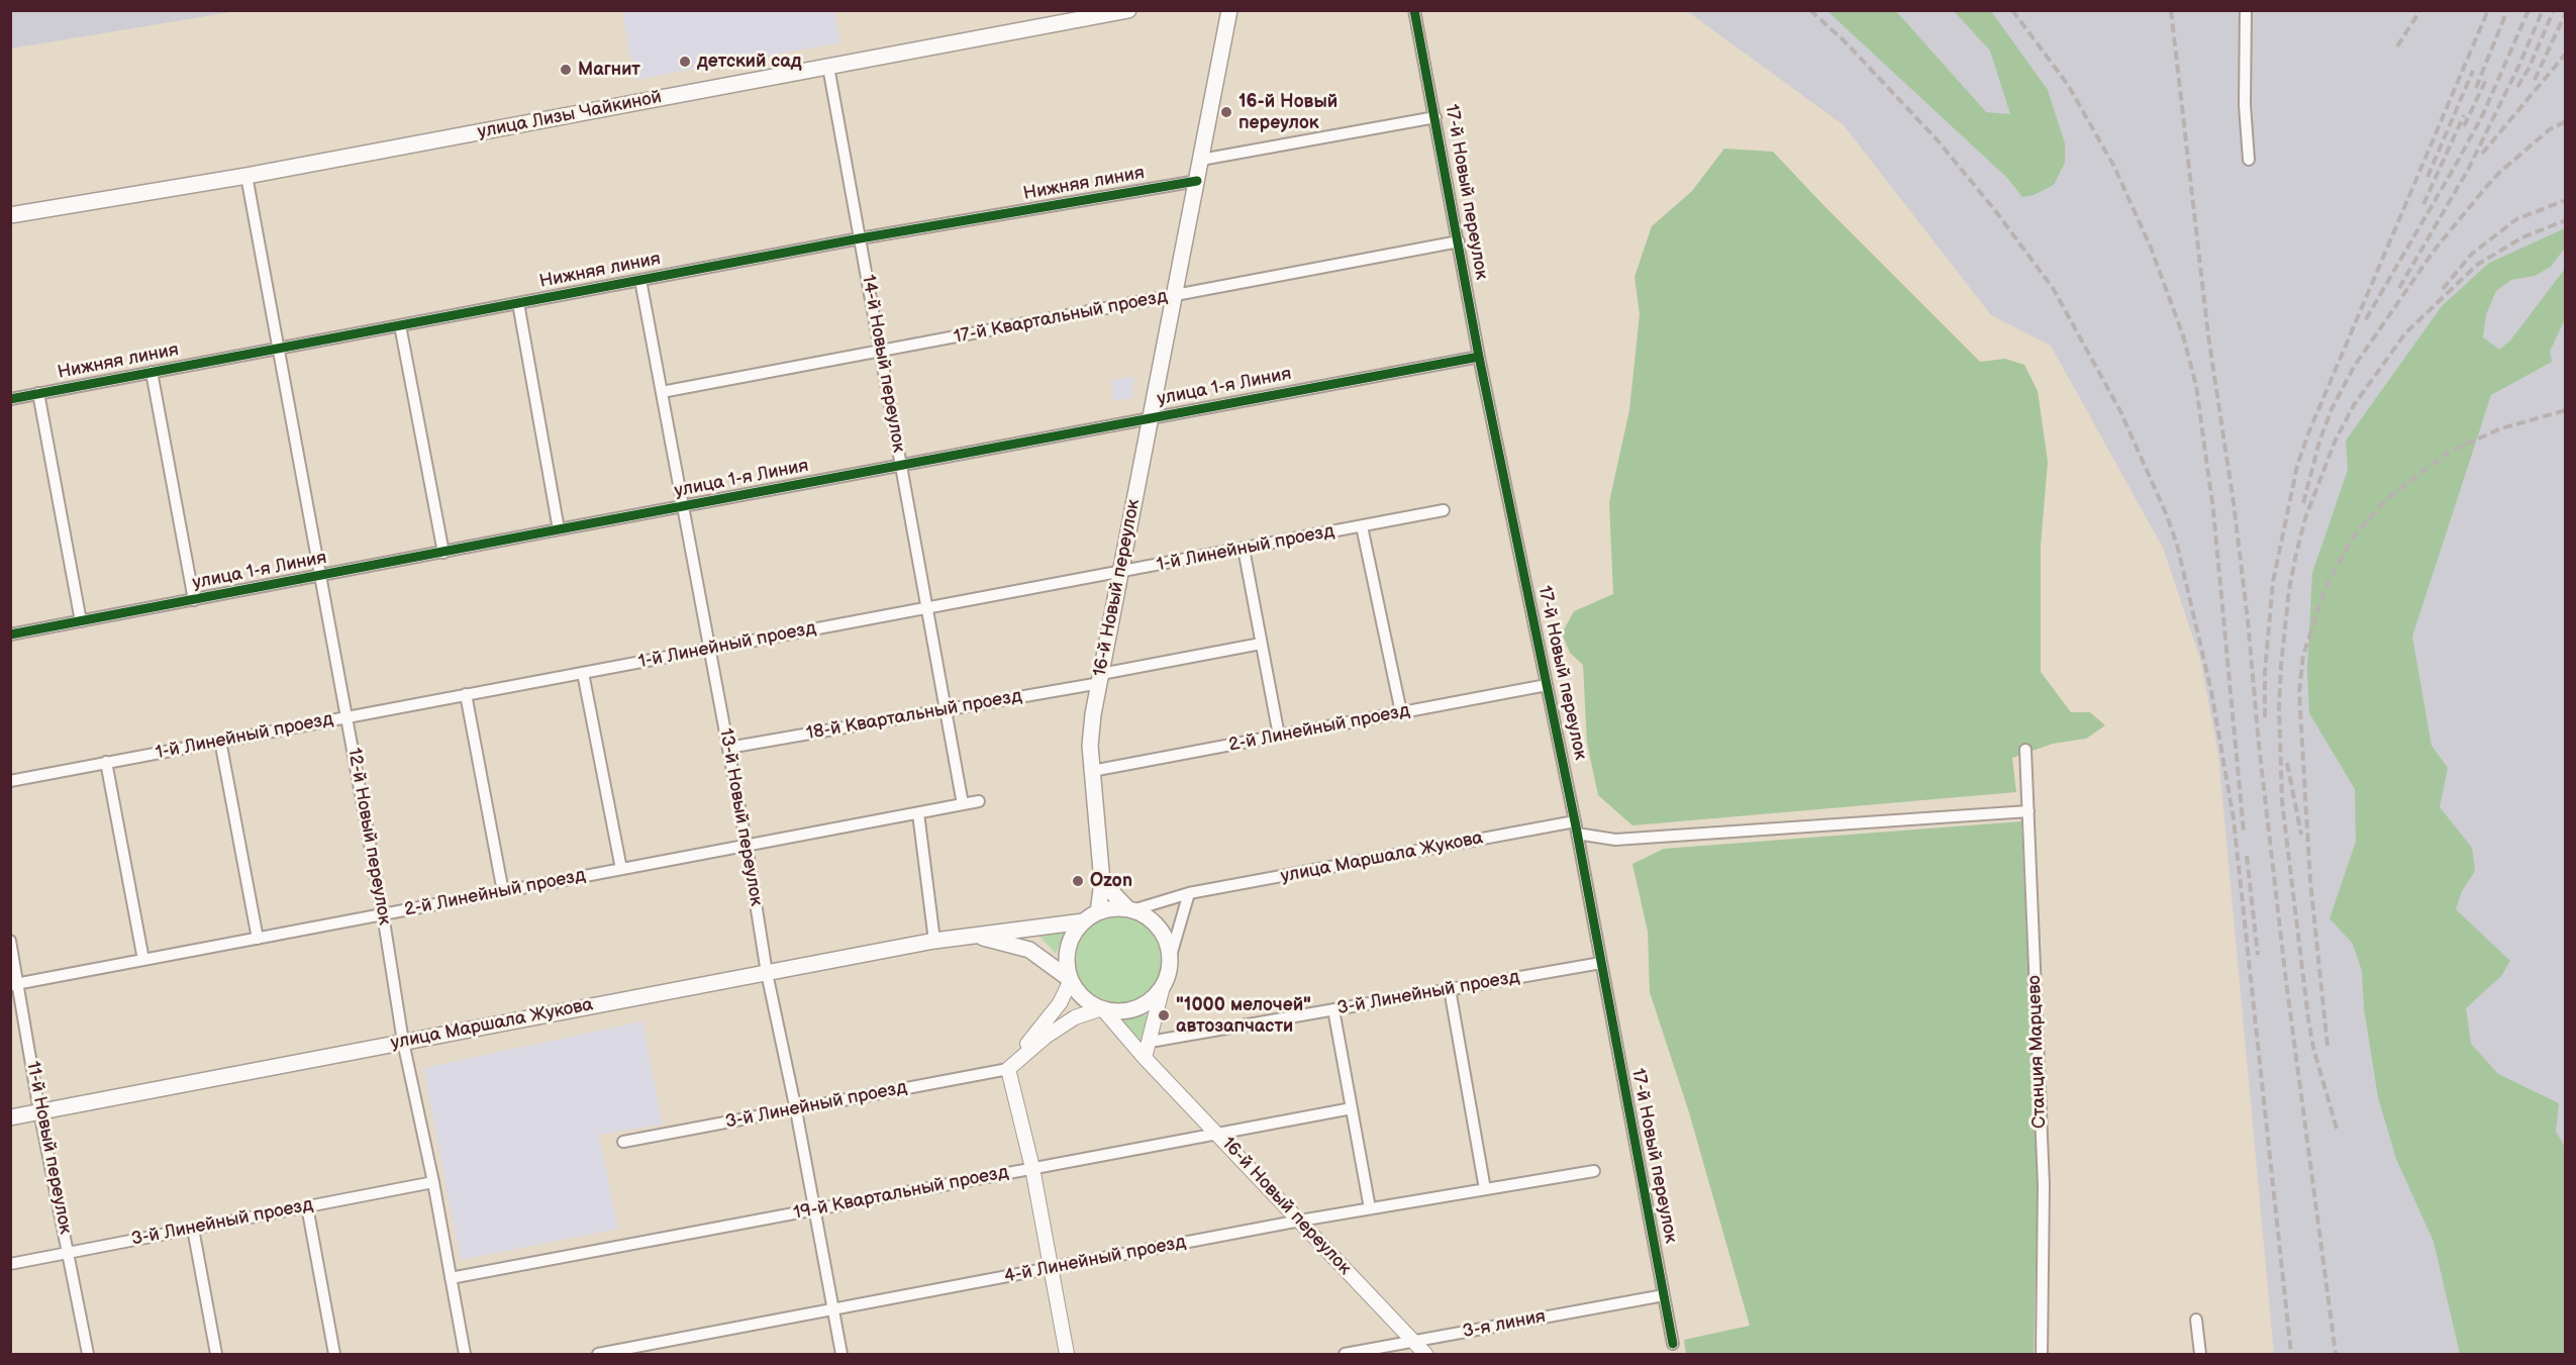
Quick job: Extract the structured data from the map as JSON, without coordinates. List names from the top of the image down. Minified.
{"streets":{"main road":["улица Лизы Чайкиной","16-й Новый переулок","улица Маршала Жукова"],"street":["Нижняя линия","17-й Новый переулок","17-й Квартальный проезд","14-й Новый переулок","улица 1-я Линия","1-й Линейный проезд","18-й Квартальный проезд","2-й Линейный проезд","13-й Новый переулок","12-й Новый переулок","3-й Линейный проезд","Станция Марцево","11-й Новый переулок","19-й Квартальный проезд","4-й Линейный проезд","3-я линия"]},"crossings":[["улица Лизы Чайкиной","14-й Новый переулок"],["улица Лизы Чайкиной","12-й Новый переулок"],["Нижняя линия","14-й Новый переулок"],["Нижняя линия","16-й Новый переулок"],["Нижняя линия","13-й Новый переулок"],["Нижняя линия","12-й Новый переулок"],["17-й Новый переулок","17-й Квартальный проезд"],["17-й Новый переулок","улица 1-я Линия"],["17-й Новый переулок","2-й Линейный проезд"],["17-й Новый переулок","улица Маршала Жукова"],["17-й Новый переулок","3-й Линейный проезд"],["17-й Новый переулок","3-я линия"],["17-й Квартальный проезд","14-й Новый переулок"],["17-й Квартальный проезд","16-й Новый переулок"],["17-й Квартальный проезд","13-й Новый переулок"],["14-й Новый переулок","улица 1-я Линия"],["14-й Новый переулок","1-й Линейный проезд"],["14-й Новый переулок","18-й Квартальный проезд"],["14-й Новый переулок","2-й Линейный проезд"],["улица 1-я Линия","16-й Новый переулок"],["улица 1-я Линия","13-й Новый переулок"],["улица 1-я Линия","12-й Новый переулок"],["1-й Линейный проезд","16-й Новый переулок"],["1-й Линейный проезд","13-й Новый переулок"],["1-й Линейный проезд","12-й Новый переулок"],["16-й Новый переулок","18-й Квартальный проезд"],["16-й Новый переулок","2-й Линейный проезд"],["16-й Новый переулок","улица Маршала Жукова"],["16-й Новый переулок","19-й Квартальный проезд"],["16-й Новый переулок","4-й Линейный проезд"],["16-й Новый переулок","3-я линия"],["18-й Квартальный проезд","13-й Новый переулок"],["2-й Линейный проезд","13-й Новый переулок"],["2-й Линейный проезд","12-й Новый переулок"],["2-й Линейный проезд","11-й Новый переулок"],["13-й Новый переулок","улица Маршала Жукова"],["13-й Новый переулок","3-й Линейный проезд"],["13-й Новый переулок","19-й Квартальный проезд"],["13-й Новый переулок","4-й Линейный проезд"],["12-й Новый переулок","улица Маршала Жукова"],["12-й Новый переулок","3-й Линейный проезд"],["12-й Новый переулок","19-й Квартальный проезд"],["улица Маршала Жукова","11-й Новый переулок"],["3-й Линейный проезд","11-й Новый переулок"]],"places":["детский сад","Магнит","16-й Новый переулок","Ozon","\"1000 мелочей\" автозапчасти"]}
